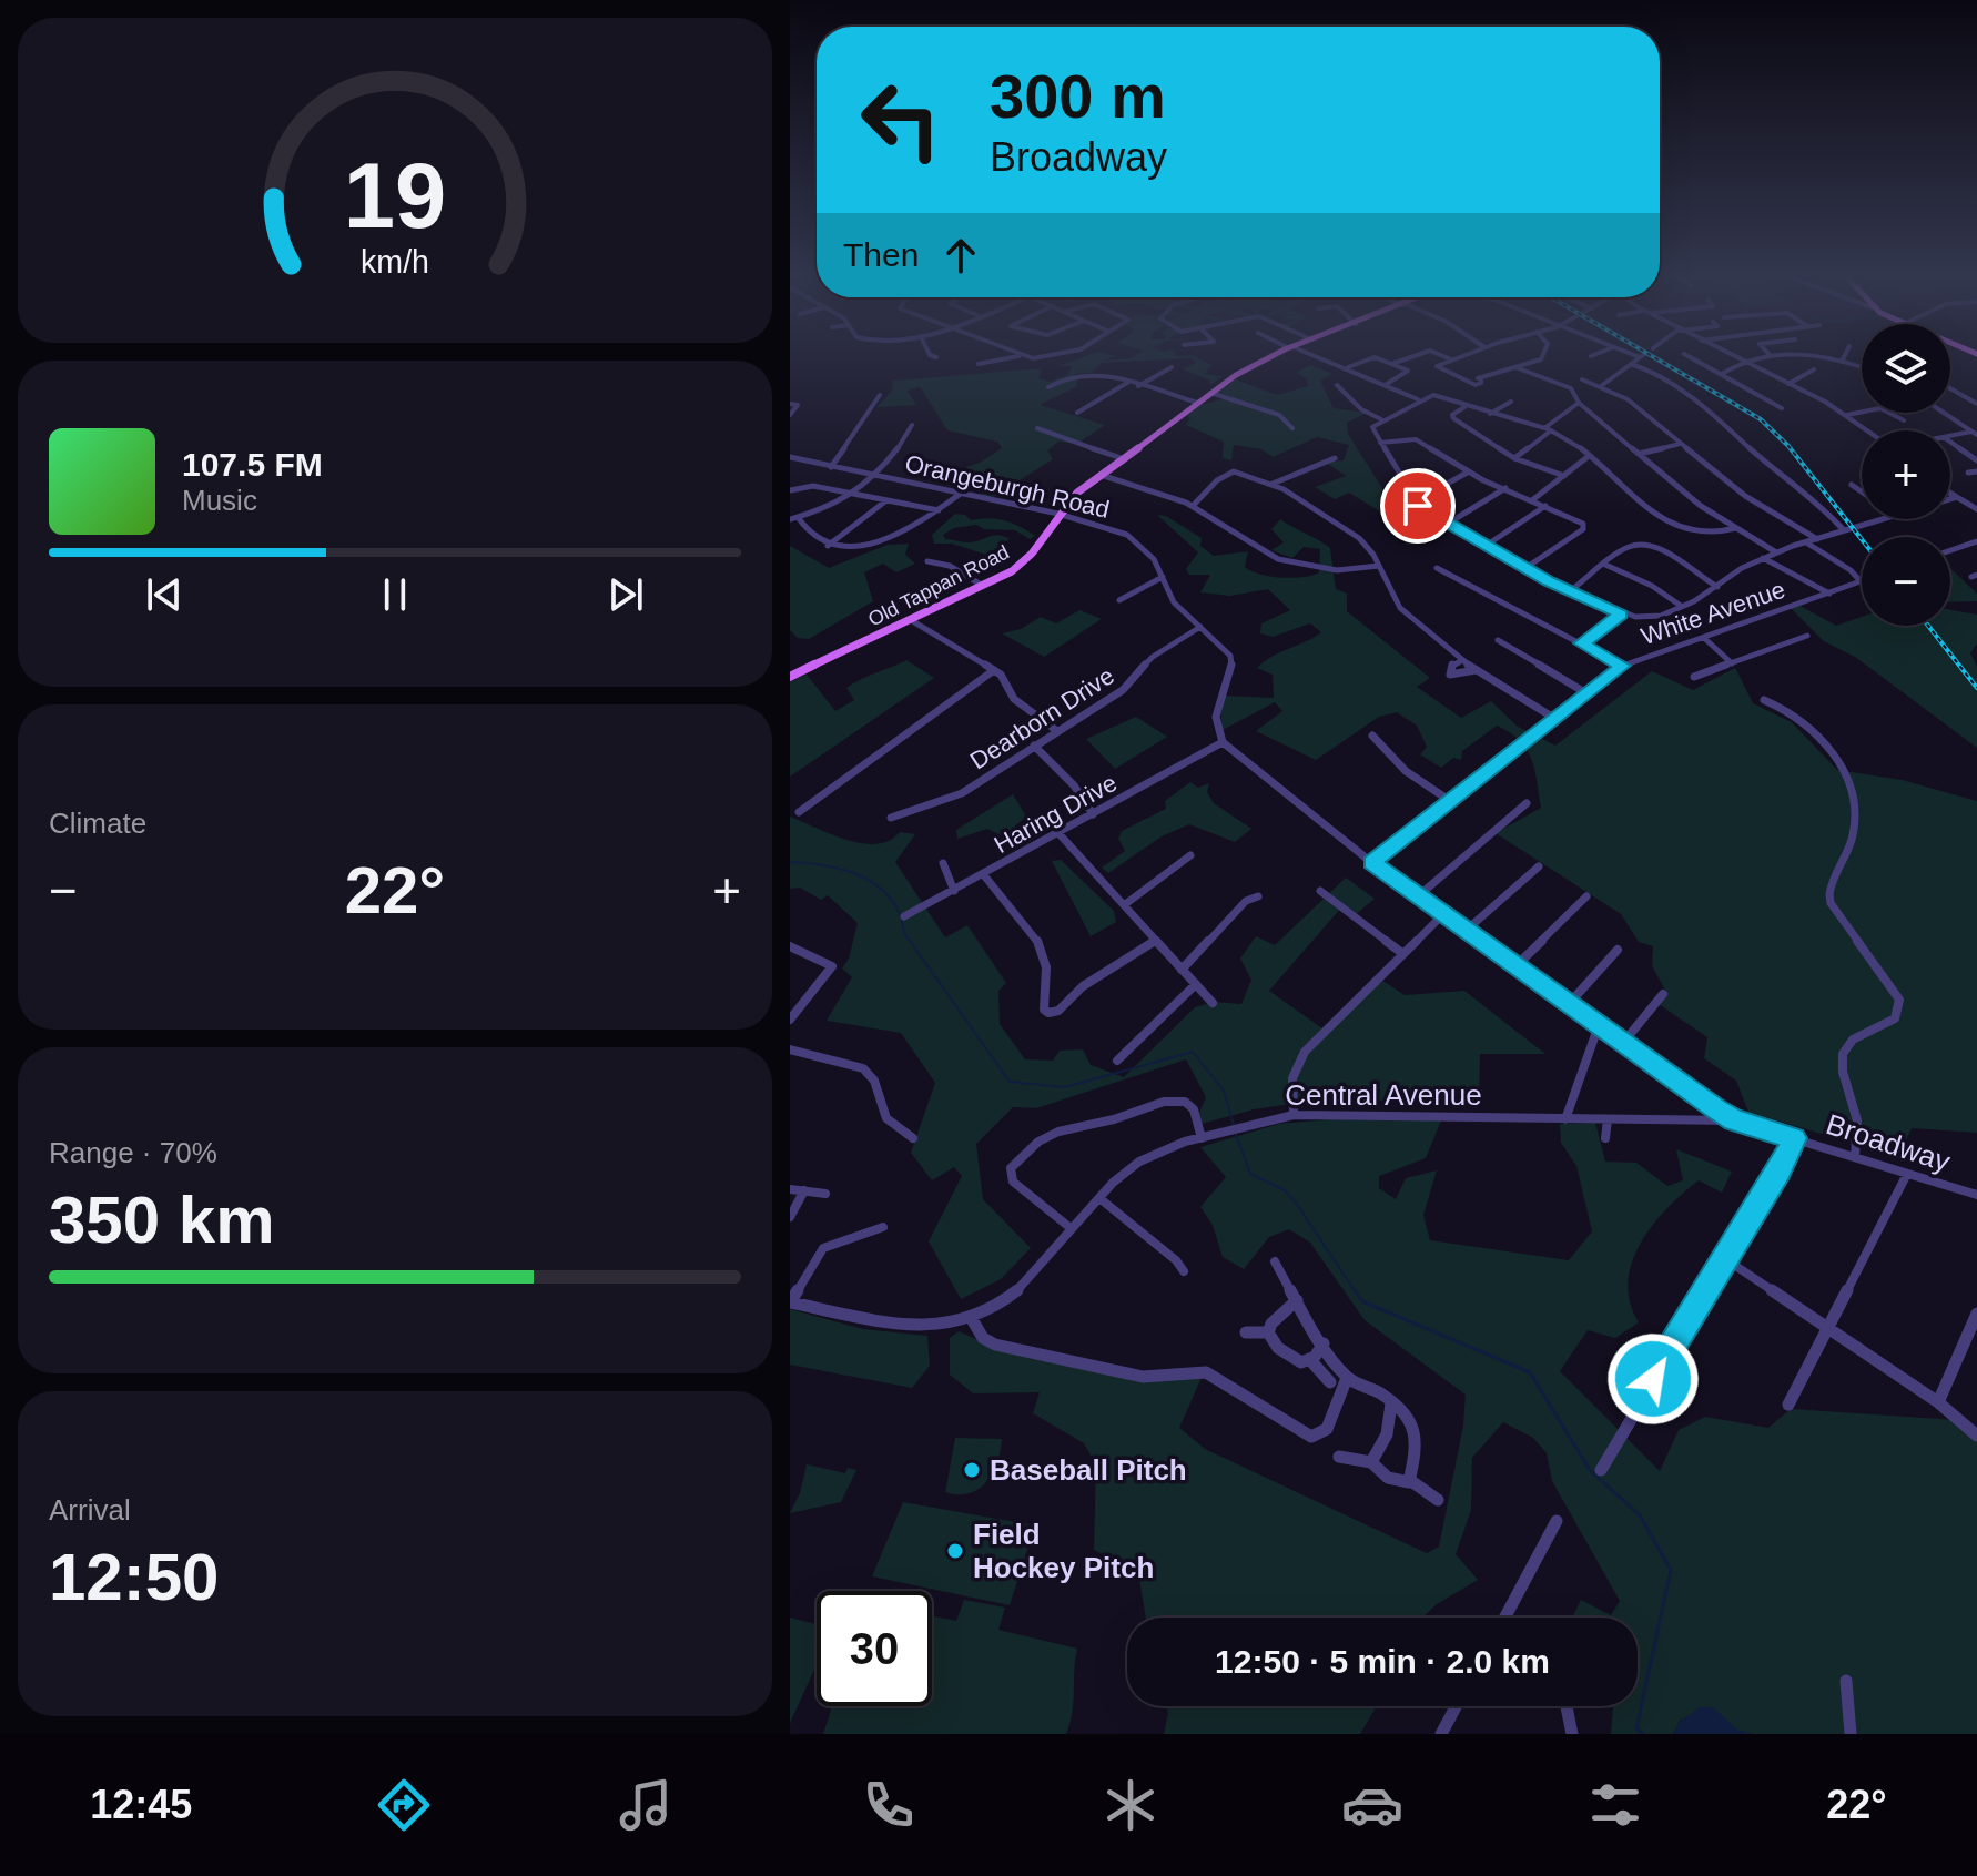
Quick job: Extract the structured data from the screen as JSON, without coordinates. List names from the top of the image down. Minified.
{"streets":{"main road":["Old Tappan Road"],"street":["Orangeburgh Road","White Avenue","Dearborn Drive","Haring Drive","Central Avenue","Broadway"]},"crossings":[["Orangeburgh Road","Old Tappan Road"],["Orangeburgh Road","Dearborn Drive"],["Orangeburgh Road","Haring Drive"],["Central Avenue","Broadway"]],"places":["Baseball Pitch","Field Hockey Pitch"],"page":{"turn":["300 m","Broadway"],"then":"Then","map_buttons":["+","−"],"song":["107.5 FM","Music"],"tile":["Climate",["Range · 70%","350 km"],["Arrival","12:50"]],"heat":["−","22°","+"],"limit":"30","trip":"12:50 · 5 min · 2.0 km","tabs":["12:45","22°"],"gauge":["19","km/h"]}}
